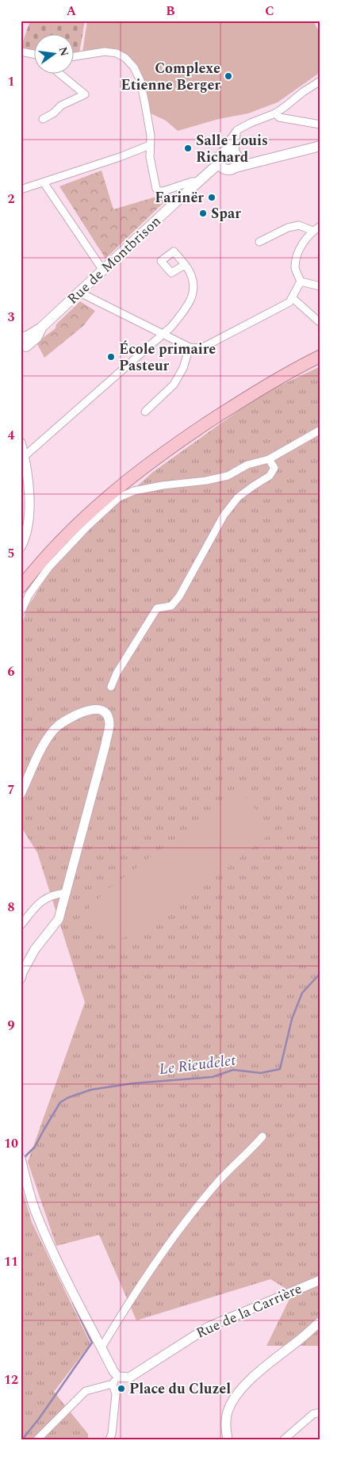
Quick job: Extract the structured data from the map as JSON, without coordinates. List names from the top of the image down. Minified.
{"streets":{"main road":["Rue de Montbrison"],"street":["Rue de la Carrière"]},"water":["Le Rieudelet"],"places":["Complexe Etienne Berger","Salle Louis Richard","Farinër","Spar","École primaire Pasteur","Place du Cluzel"],"north":"right","grid":{"columns":["A","B","C"],"rows":["1","2","3","4","5","6","7","8","9","10","11","12"]}}
